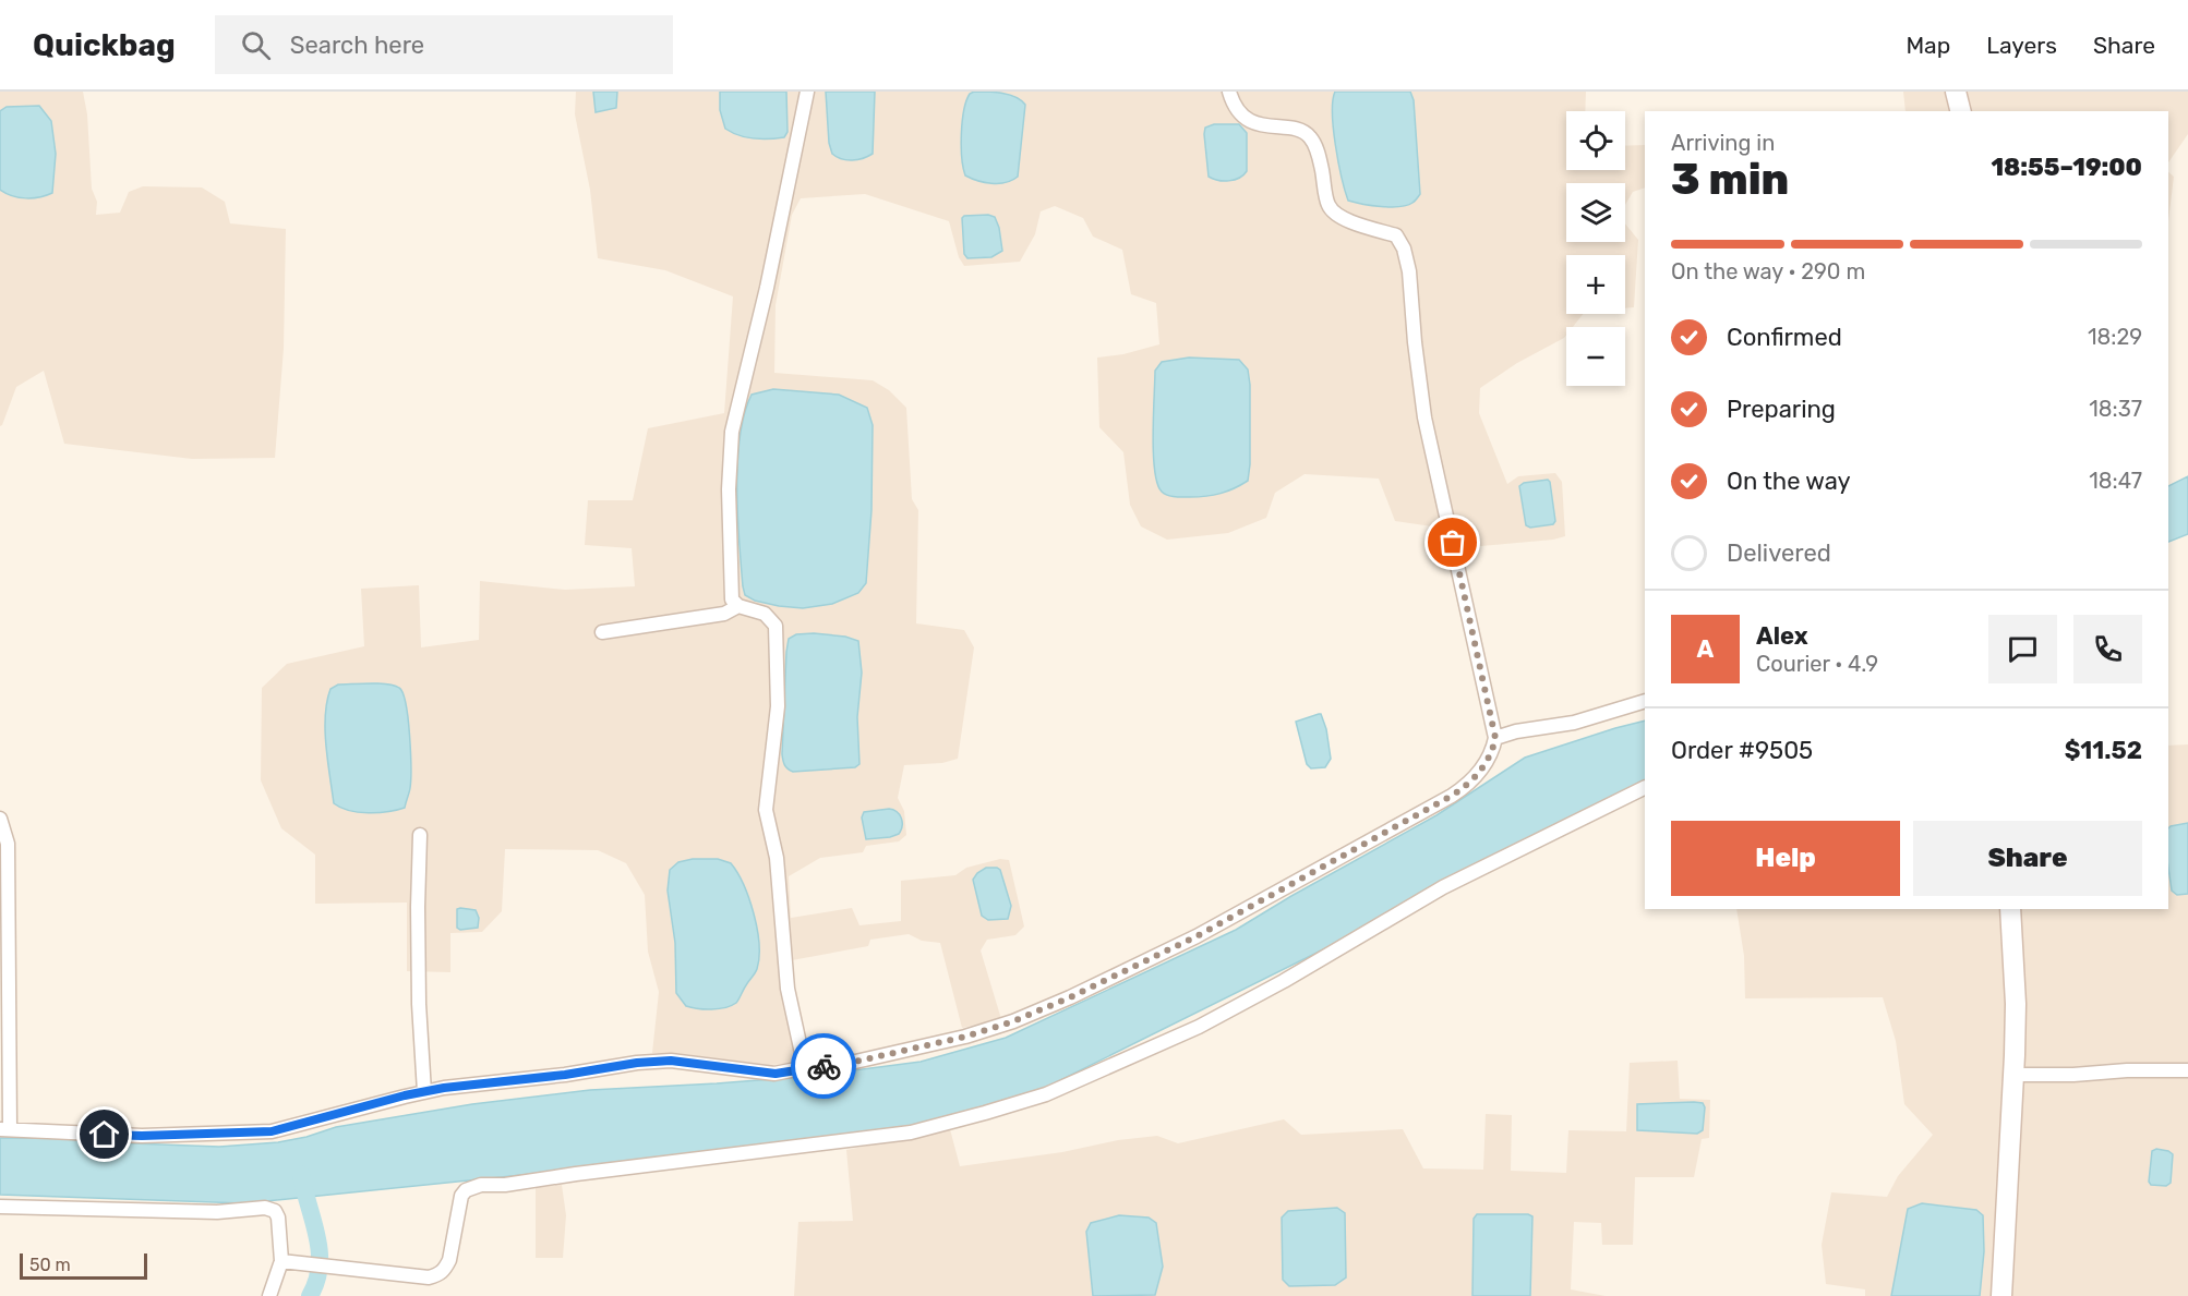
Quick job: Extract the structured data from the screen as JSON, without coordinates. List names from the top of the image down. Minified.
{"scale_bar":"50 m","page":{"header":"Quickbag","search":"Search here","nav":["Map","Layers","Share"],"map_buttons":["+","−"],"heading":["3 min","Arriving in","18:55–19:00"],"panel":["Alex","Courier · 4.9","Order #9505","$11.52"],"bar":"On the way · 290 m","list":[["Confirmed","18:29"],["Preparing","18:37"],["On the way","18:47"],"Delivered"],"round":"A","buttons":["Help","Share"],"scale":"50 m"}}
